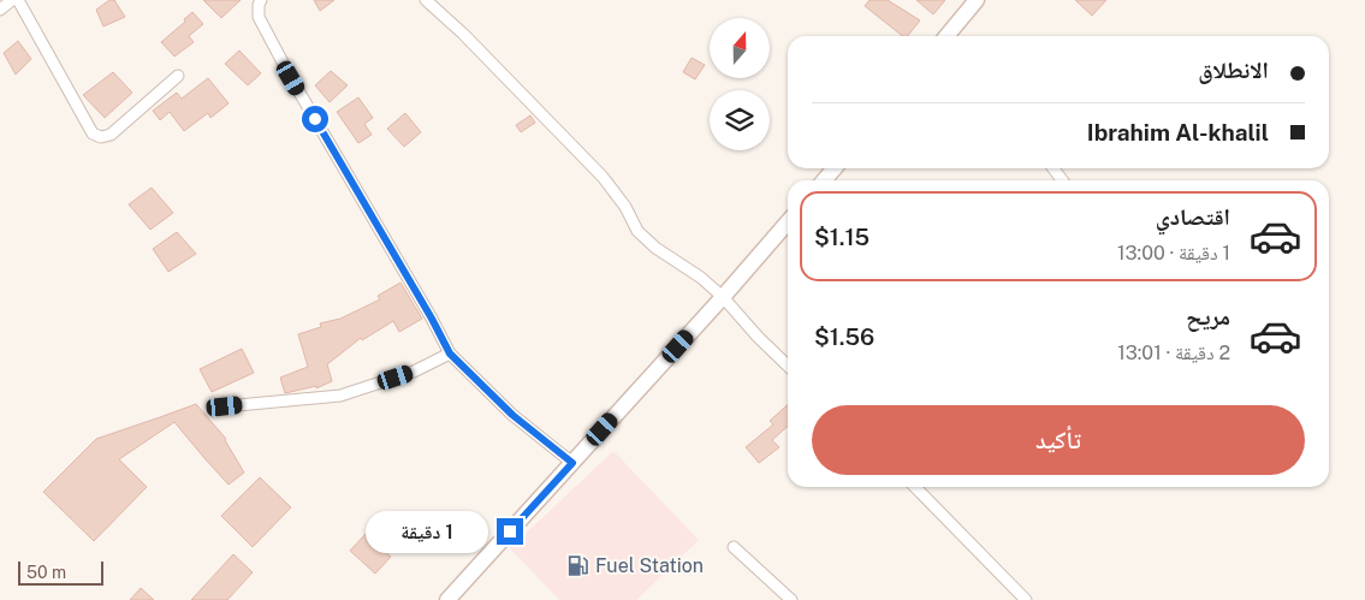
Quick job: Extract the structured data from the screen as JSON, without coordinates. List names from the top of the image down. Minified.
{"places":{"fuel station":["Fuel Station"]},"scale_bar":"50 m","north":"top","page":{"banner":["الانطلاق","Ibrahim Al-khalil"],"list":[{"name":"اقتصادي","note":"1 دقيقة · 13:00","value":"$1.15"},{"name":"مريح","note":"2 دقيقة · 13:01","value":"$1.56"}],"buttons":"تأكيد","bubble":"1 دقيقة","scale":"50 m"}}
